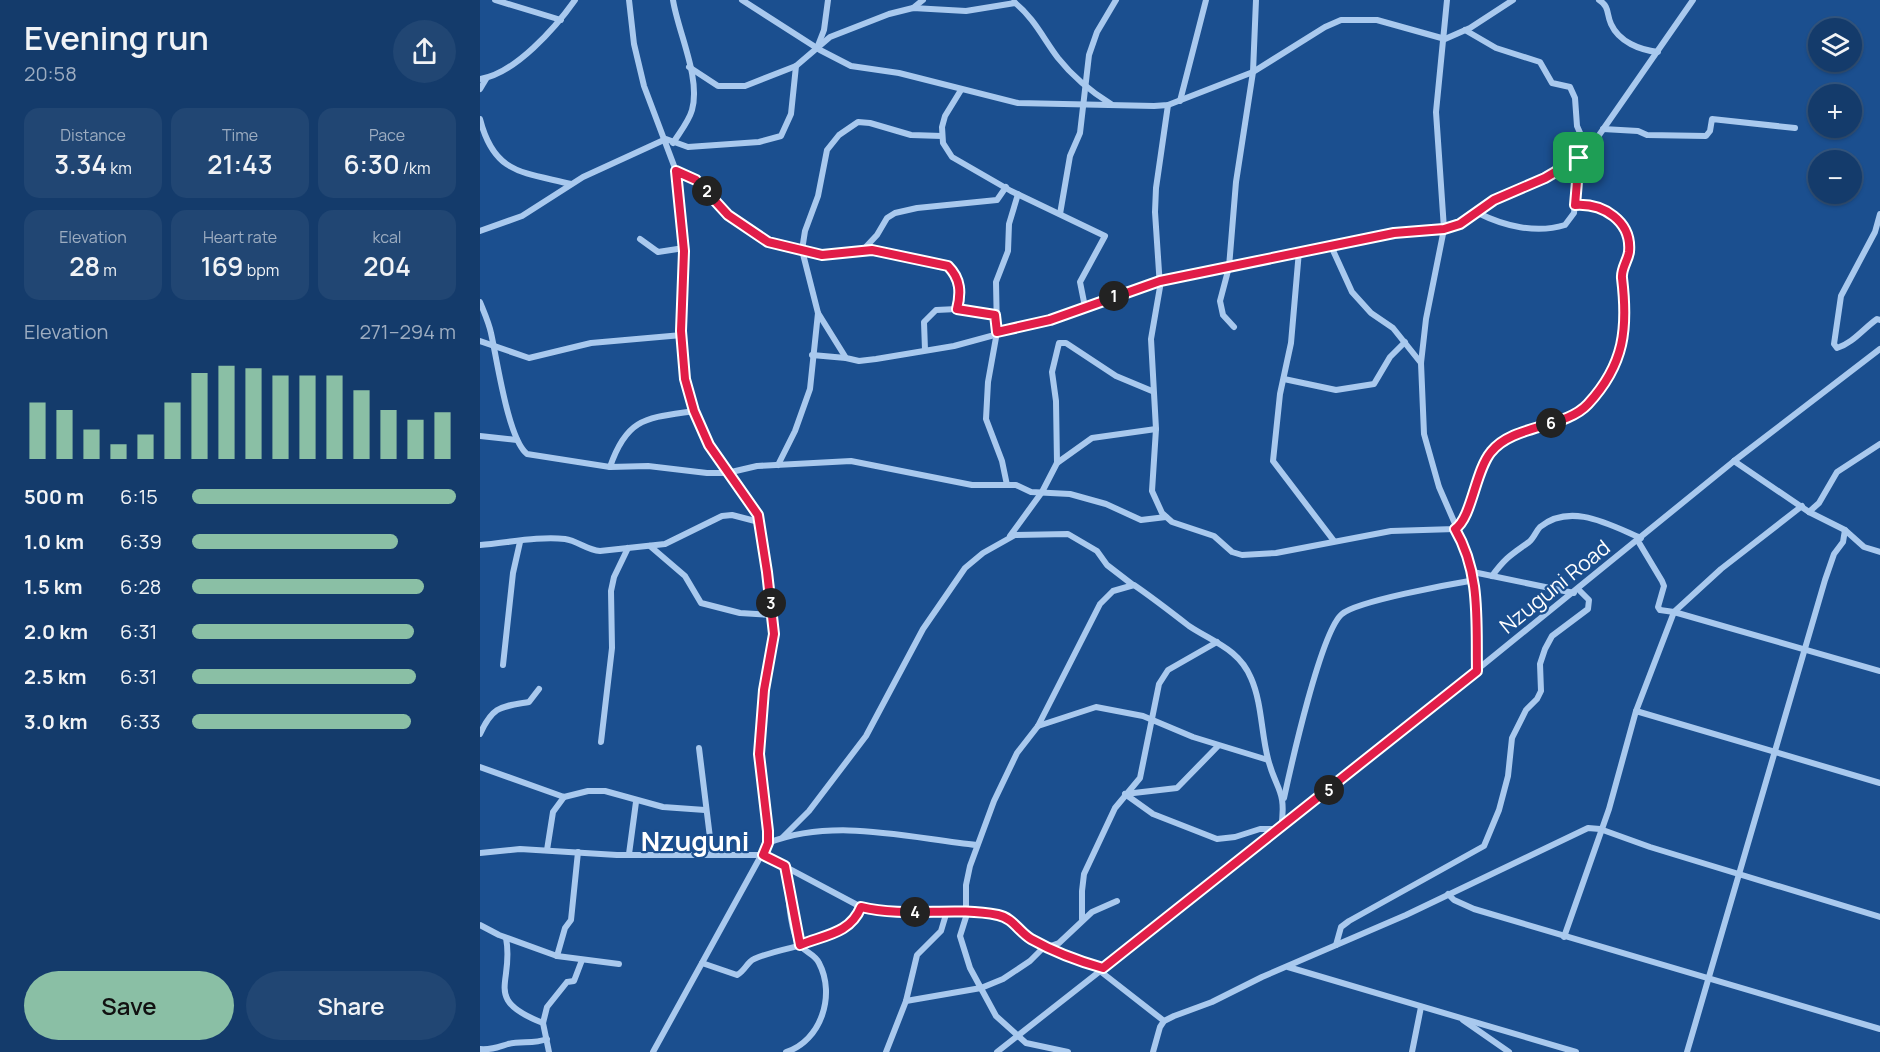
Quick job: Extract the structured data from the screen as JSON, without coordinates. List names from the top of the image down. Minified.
{"streets":{"street":["Nzuguni Road"]},"districts":["Nzuguni"],"page":{"heading":["Evening run","20:58"],"map_buttons":["+","−"],"stats":[["Distance","3.34 km"],["Time","21:43"],["Pace","6:30 /km"],["Elevation","28 m"],["Heart rate","169 bpm"],["kcal","204"]],"pins":["2","1","6","3","5","4"],"chart":["Elevation","271–294 m"],"list":[{"name":"500 m","note":"6:15"},{"name":"1.0 km","note":"6:39"},{"name":"1.5 km","note":"6:28"},{"name":"2.0 km","note":"6:31"},{"name":"2.5 km","note":"6:31"},{"name":"3.0 km","note":"6:33"}],"buttons":["Save","Share"]}}
